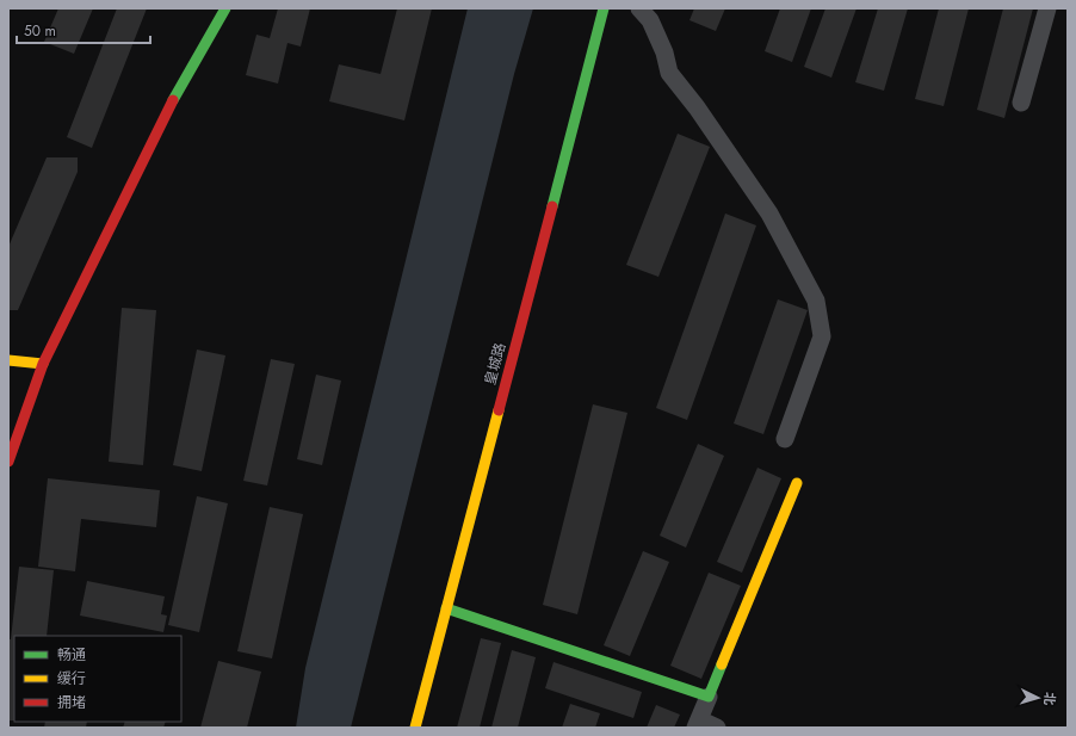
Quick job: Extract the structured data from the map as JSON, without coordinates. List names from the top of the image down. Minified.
{"streets":{"main road":["皇城路"]},"legend":["畅通","缓行","拥堵"],"scale_bar":"50 m","north":"right"}
